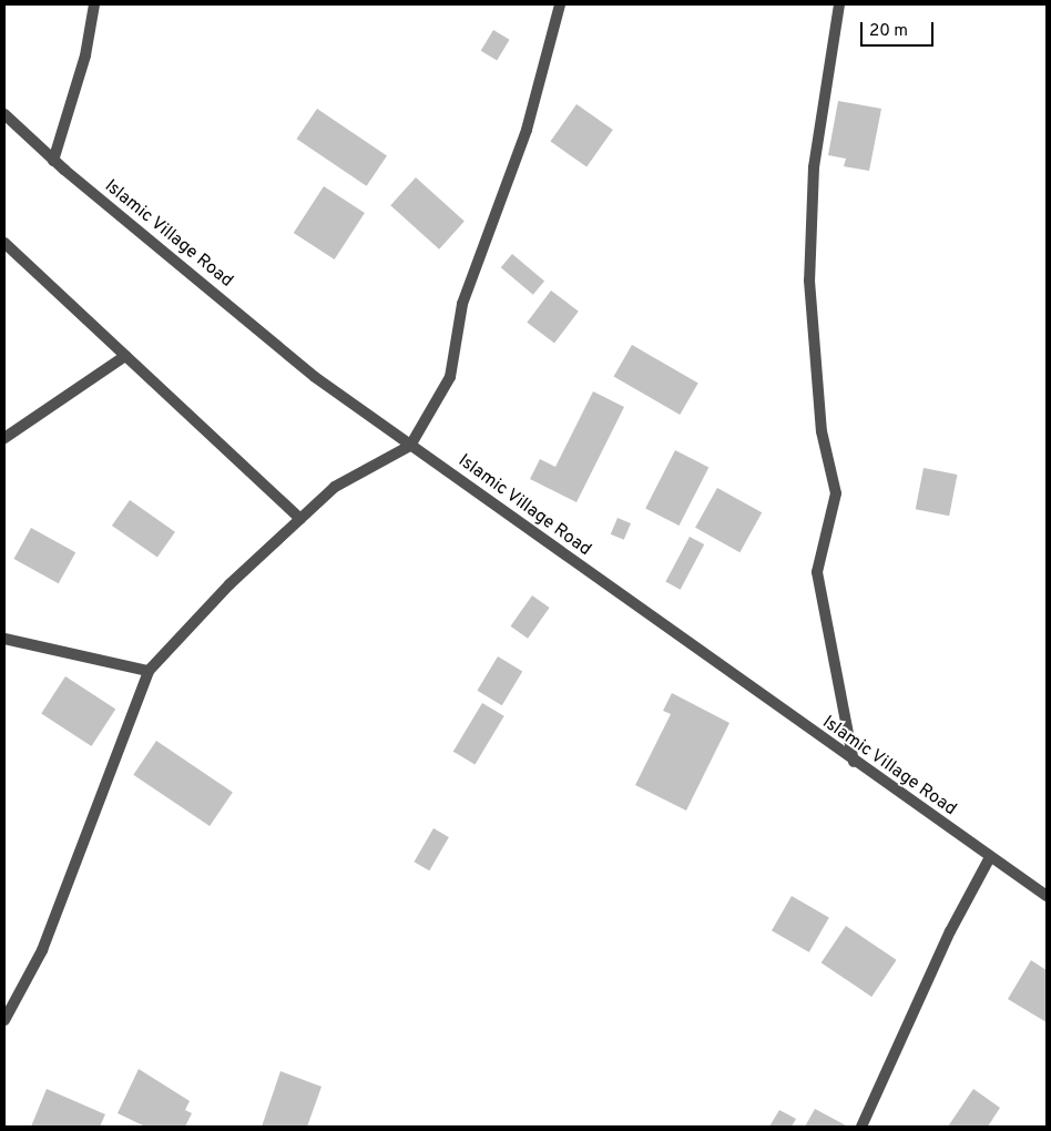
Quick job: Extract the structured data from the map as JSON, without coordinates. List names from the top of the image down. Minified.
{"streets":{"street":["Islamic Village Road"]},"scale_bar":"20 m"}
